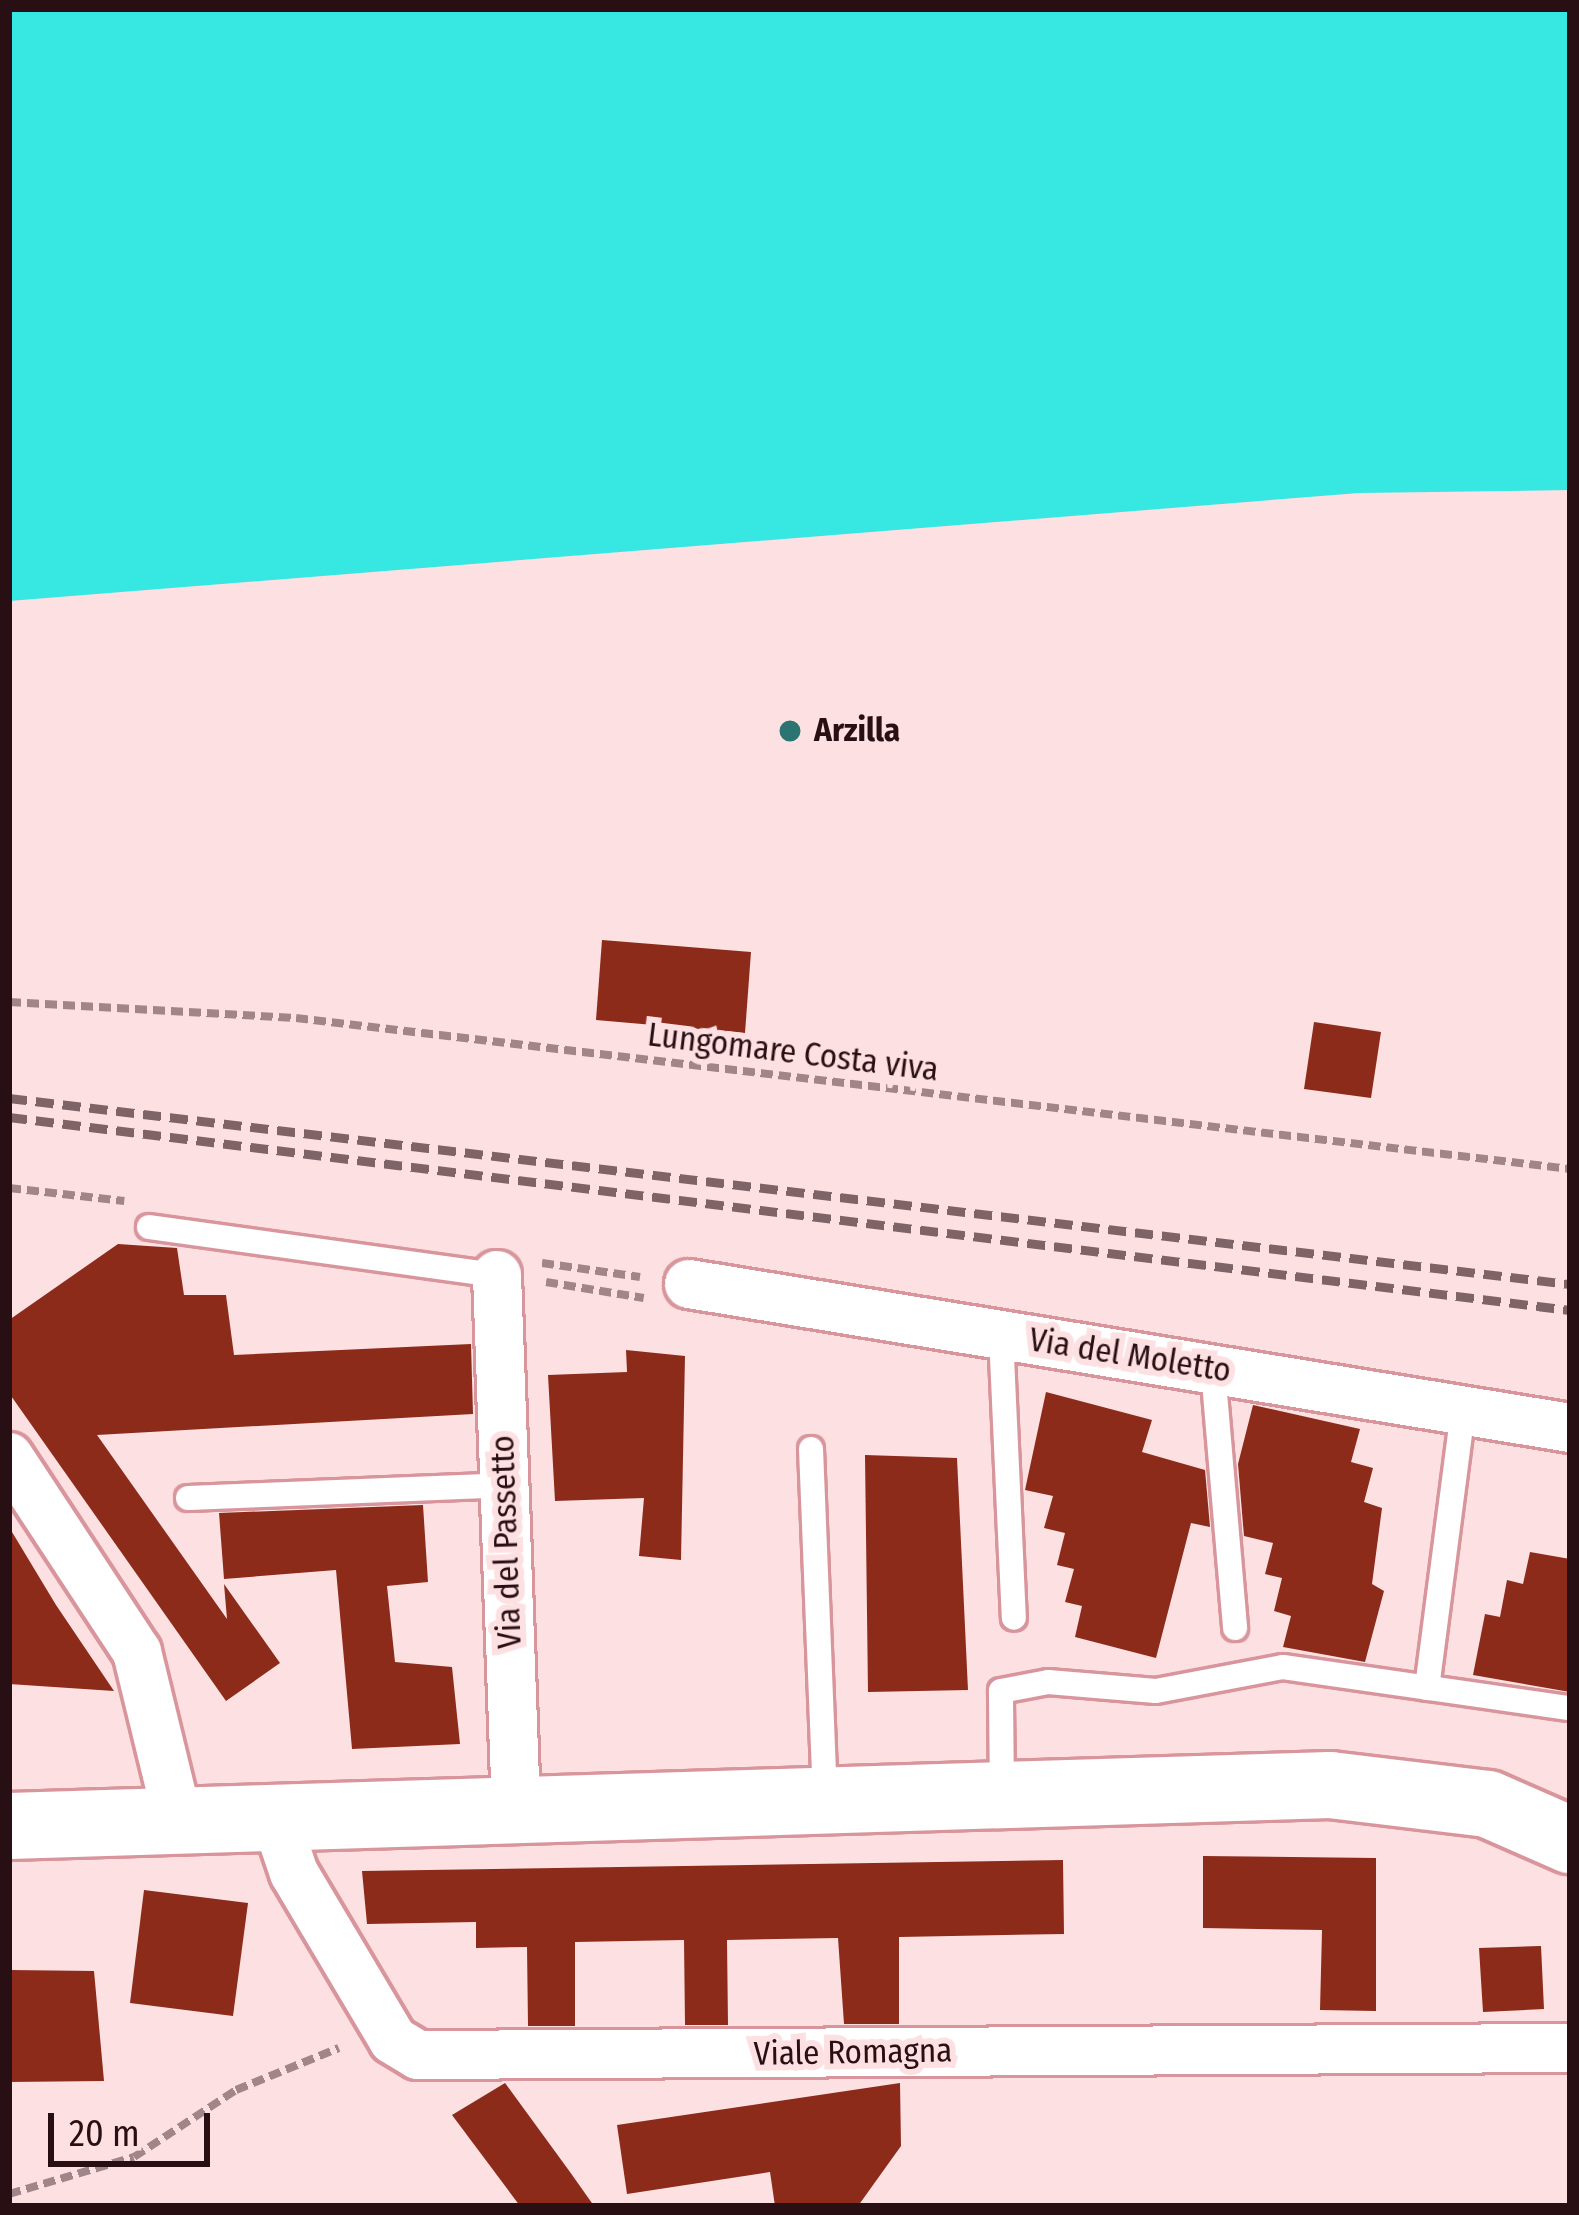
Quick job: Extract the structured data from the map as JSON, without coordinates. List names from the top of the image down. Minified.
{"streets":{"street":["Via del Moletto","Via del Passetto","Viale Romagna"],"path":["Lungomare Costa viva"]},"places":["Arzilla"],"scale_bar":"20 m"}
